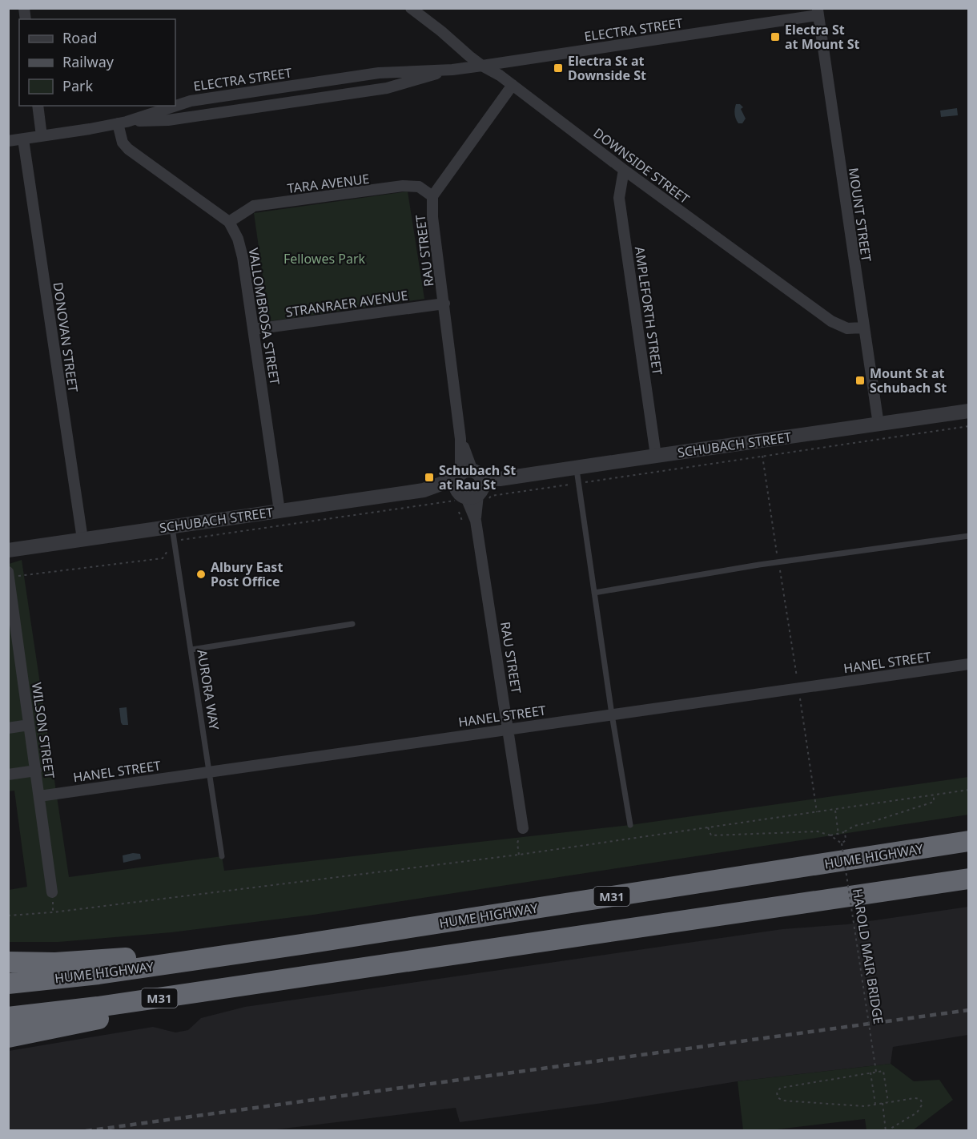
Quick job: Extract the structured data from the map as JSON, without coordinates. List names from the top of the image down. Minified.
{"streets":{"highway":["HUME HIGHWAY","M31"],"street":["ELECTRA STREET","DOWNSIDE STREET","TARA AVENUE","MOUNT STREET","RAU STREET","STRANRAER AVENUE","AMPLEFORTH STREET","VALLOMBROSA STREET","DONOVAN STREET","SCHUBACH STREET","HANEL STREET","WILSON STREET"],"lane":["AURORA WAY"],"path":["HAROLD MAIR BRIDGE"]},"crossings":[["ELECTRA STREET","DOWNSIDE STREET"],["ELECTRA STREET","MOUNT STREET"],["ELECTRA STREET","VALLOMBROSA STREET"],["ELECTRA STREET","DONOVAN STREET"],["DOWNSIDE STREET","MOUNT STREET"],["DOWNSIDE STREET","RAU STREET"],["DOWNSIDE STREET","AMPLEFORTH STREET"],["TARA AVENUE","RAU STREET"],["TARA AVENUE","VALLOMBROSA STREET"],["MOUNT STREET","SCHUBACH STREET"],["RAU STREET","STRANRAER AVENUE"],["RAU STREET","SCHUBACH STREET"],["RAU STREET","HANEL STREET"],["STRANRAER AVENUE","VALLOMBROSA STREET"],["AMPLEFORTH STREET","SCHUBACH STREET"],["VALLOMBROSA STREET","SCHUBACH STREET"],["DONOVAN STREET","SCHUBACH STREET"],["SCHUBACH STREET","AURORA WAY"],["HANEL STREET","AURORA WAY"],["HANEL STREET","WILSON STREET"]],"parks":["Fellowes Park"],"places":{"transit":["Electra St at Mount St","Electra St at Downside St","Mount St at Schubach St","Schubach St at Rau St"],"other":["Albury East Post Office"]},"legend":["Road","Railway","Park"]}
